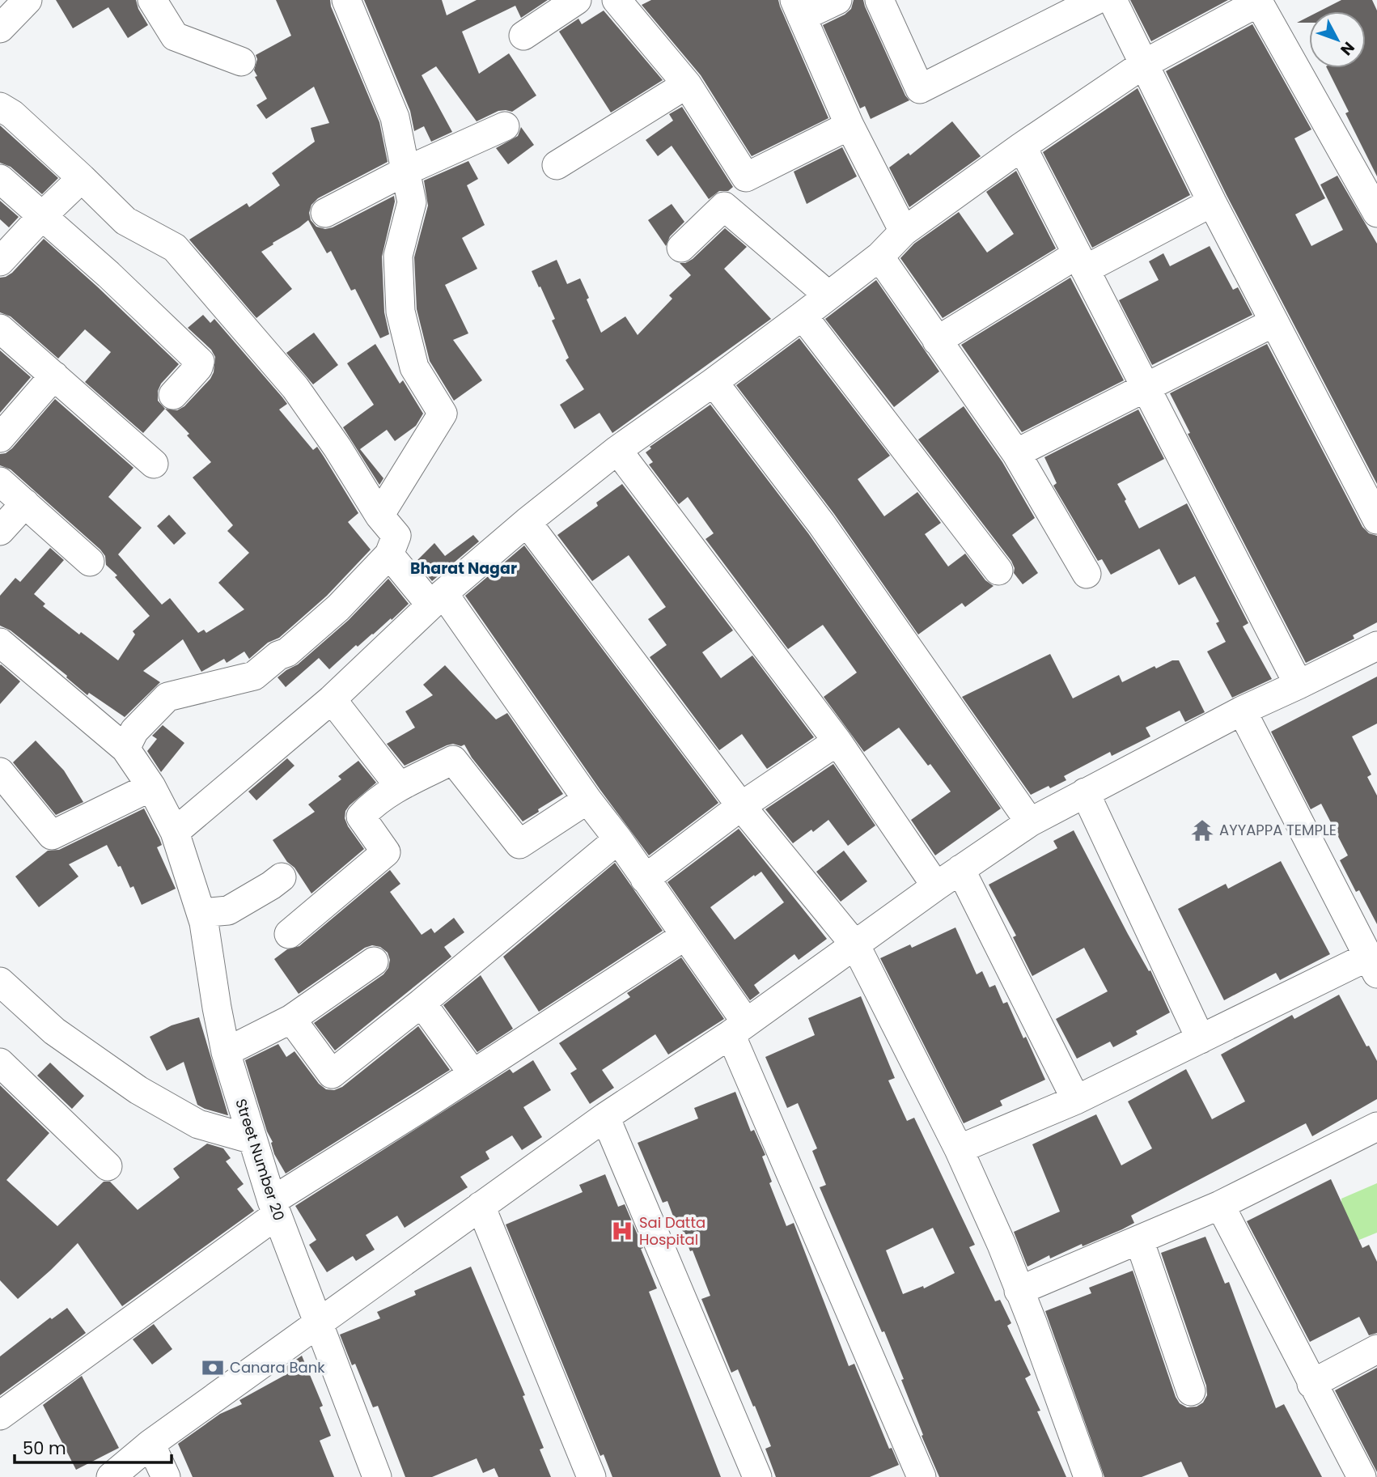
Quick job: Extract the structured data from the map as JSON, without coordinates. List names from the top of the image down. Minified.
{"streets":{"street":["Street Number 20"]},"districts":["Bharat Nagar"],"places":{"temple":["AYYAPPA TEMPLE"],"hospital":["Sai Datta Hospital"],"bank":["Canara Bank"]},"scale_bar":"50 m","north":"bottom right"}
